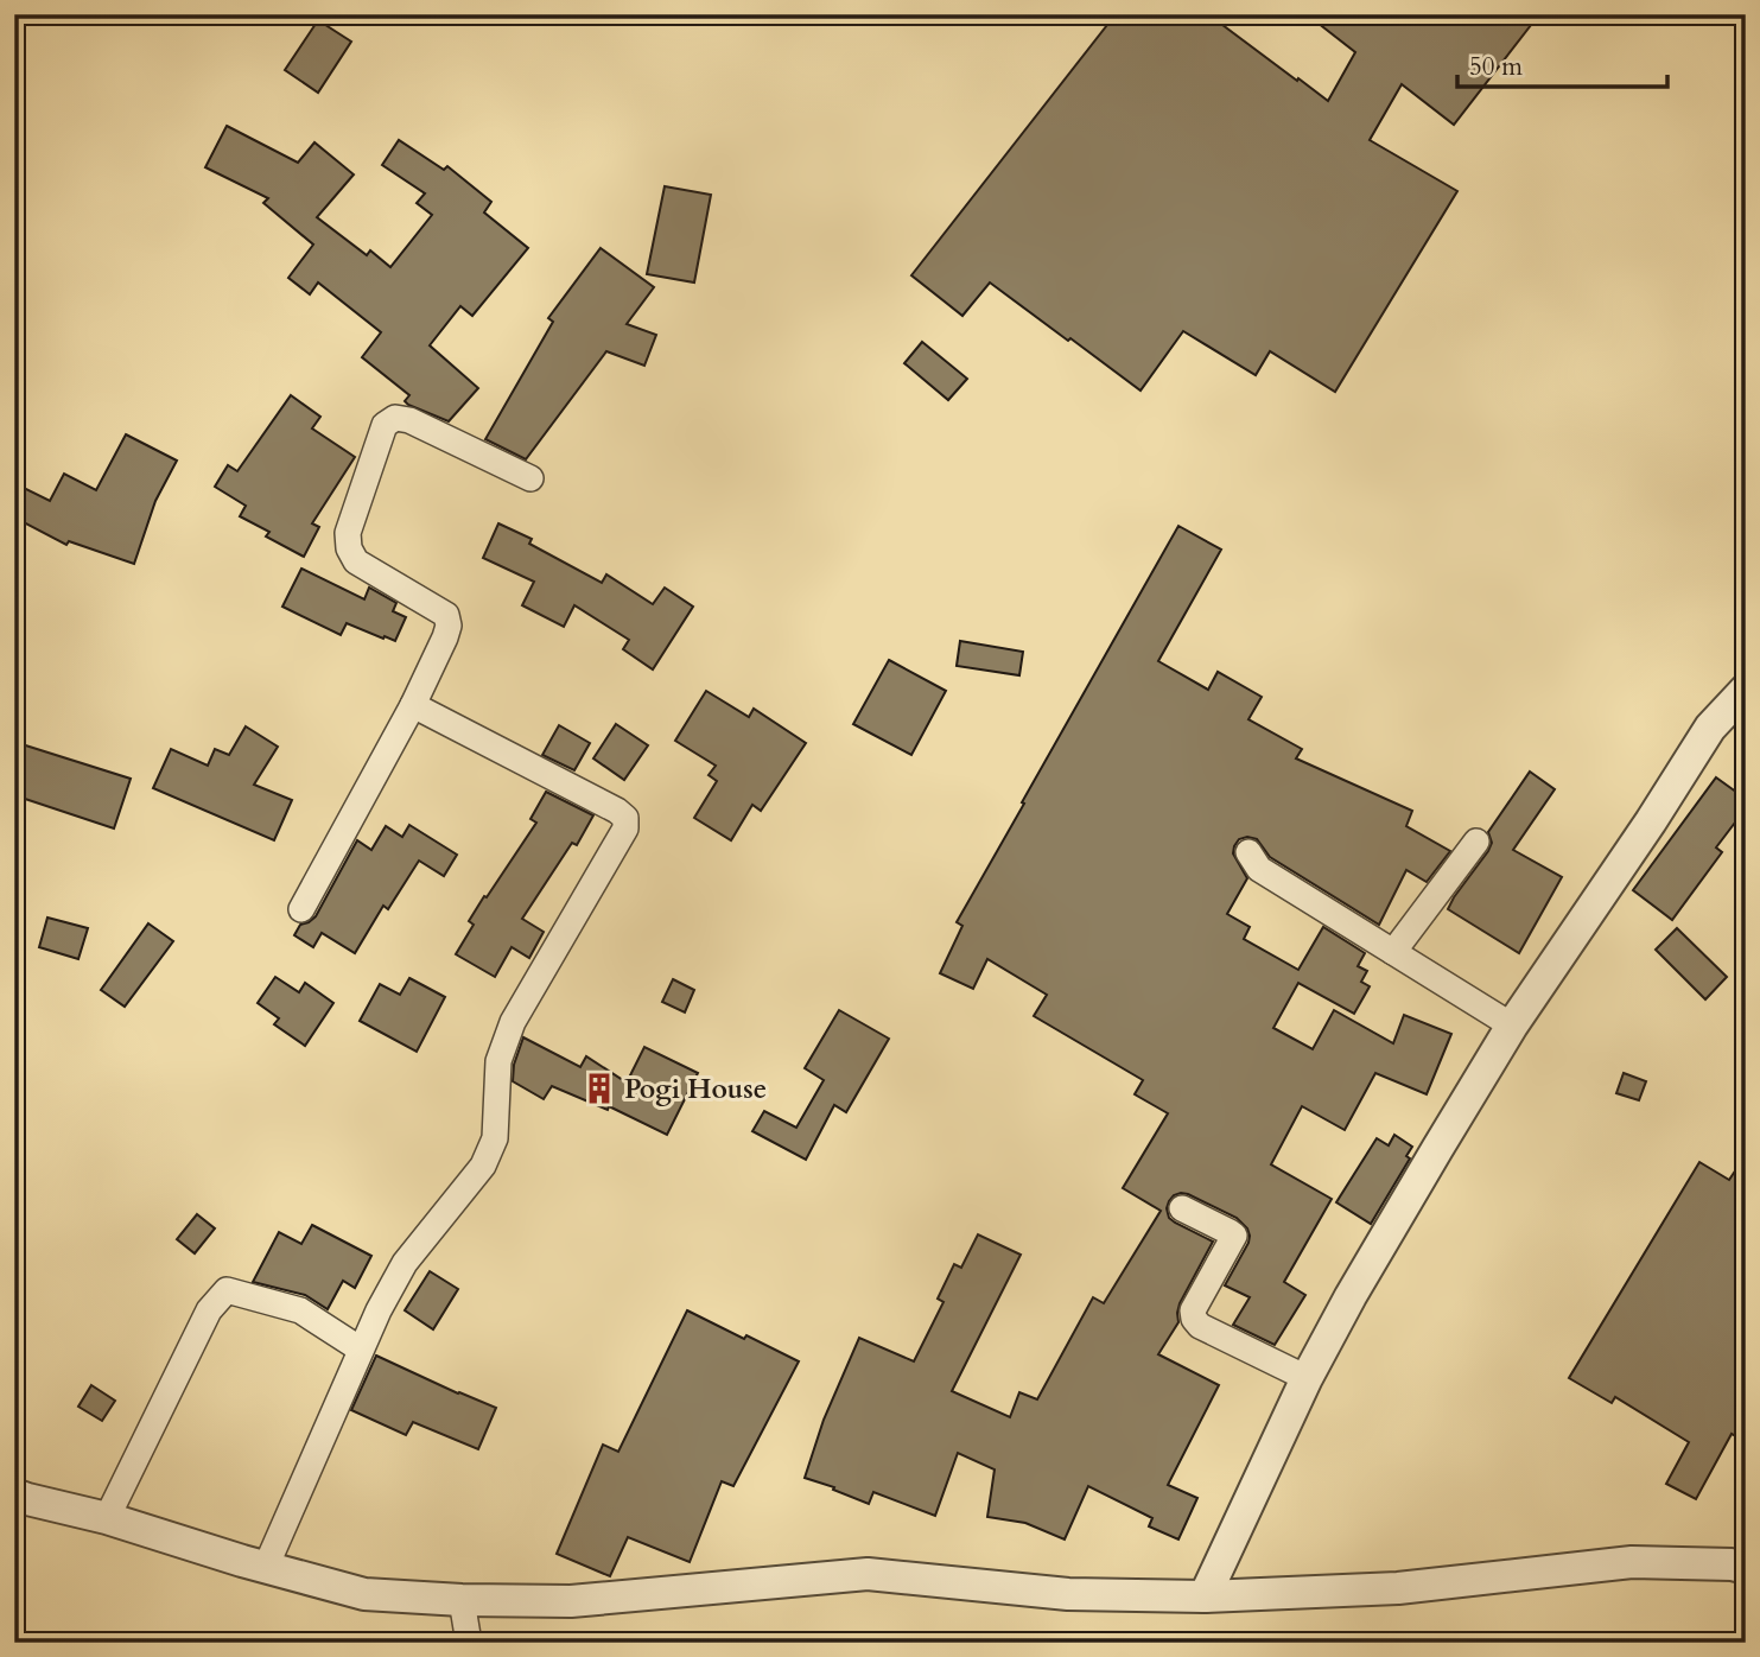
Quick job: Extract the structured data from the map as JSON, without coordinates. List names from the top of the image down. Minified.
{"places":{"building":["Pogi House"]},"scale_bar":"50 m"}
